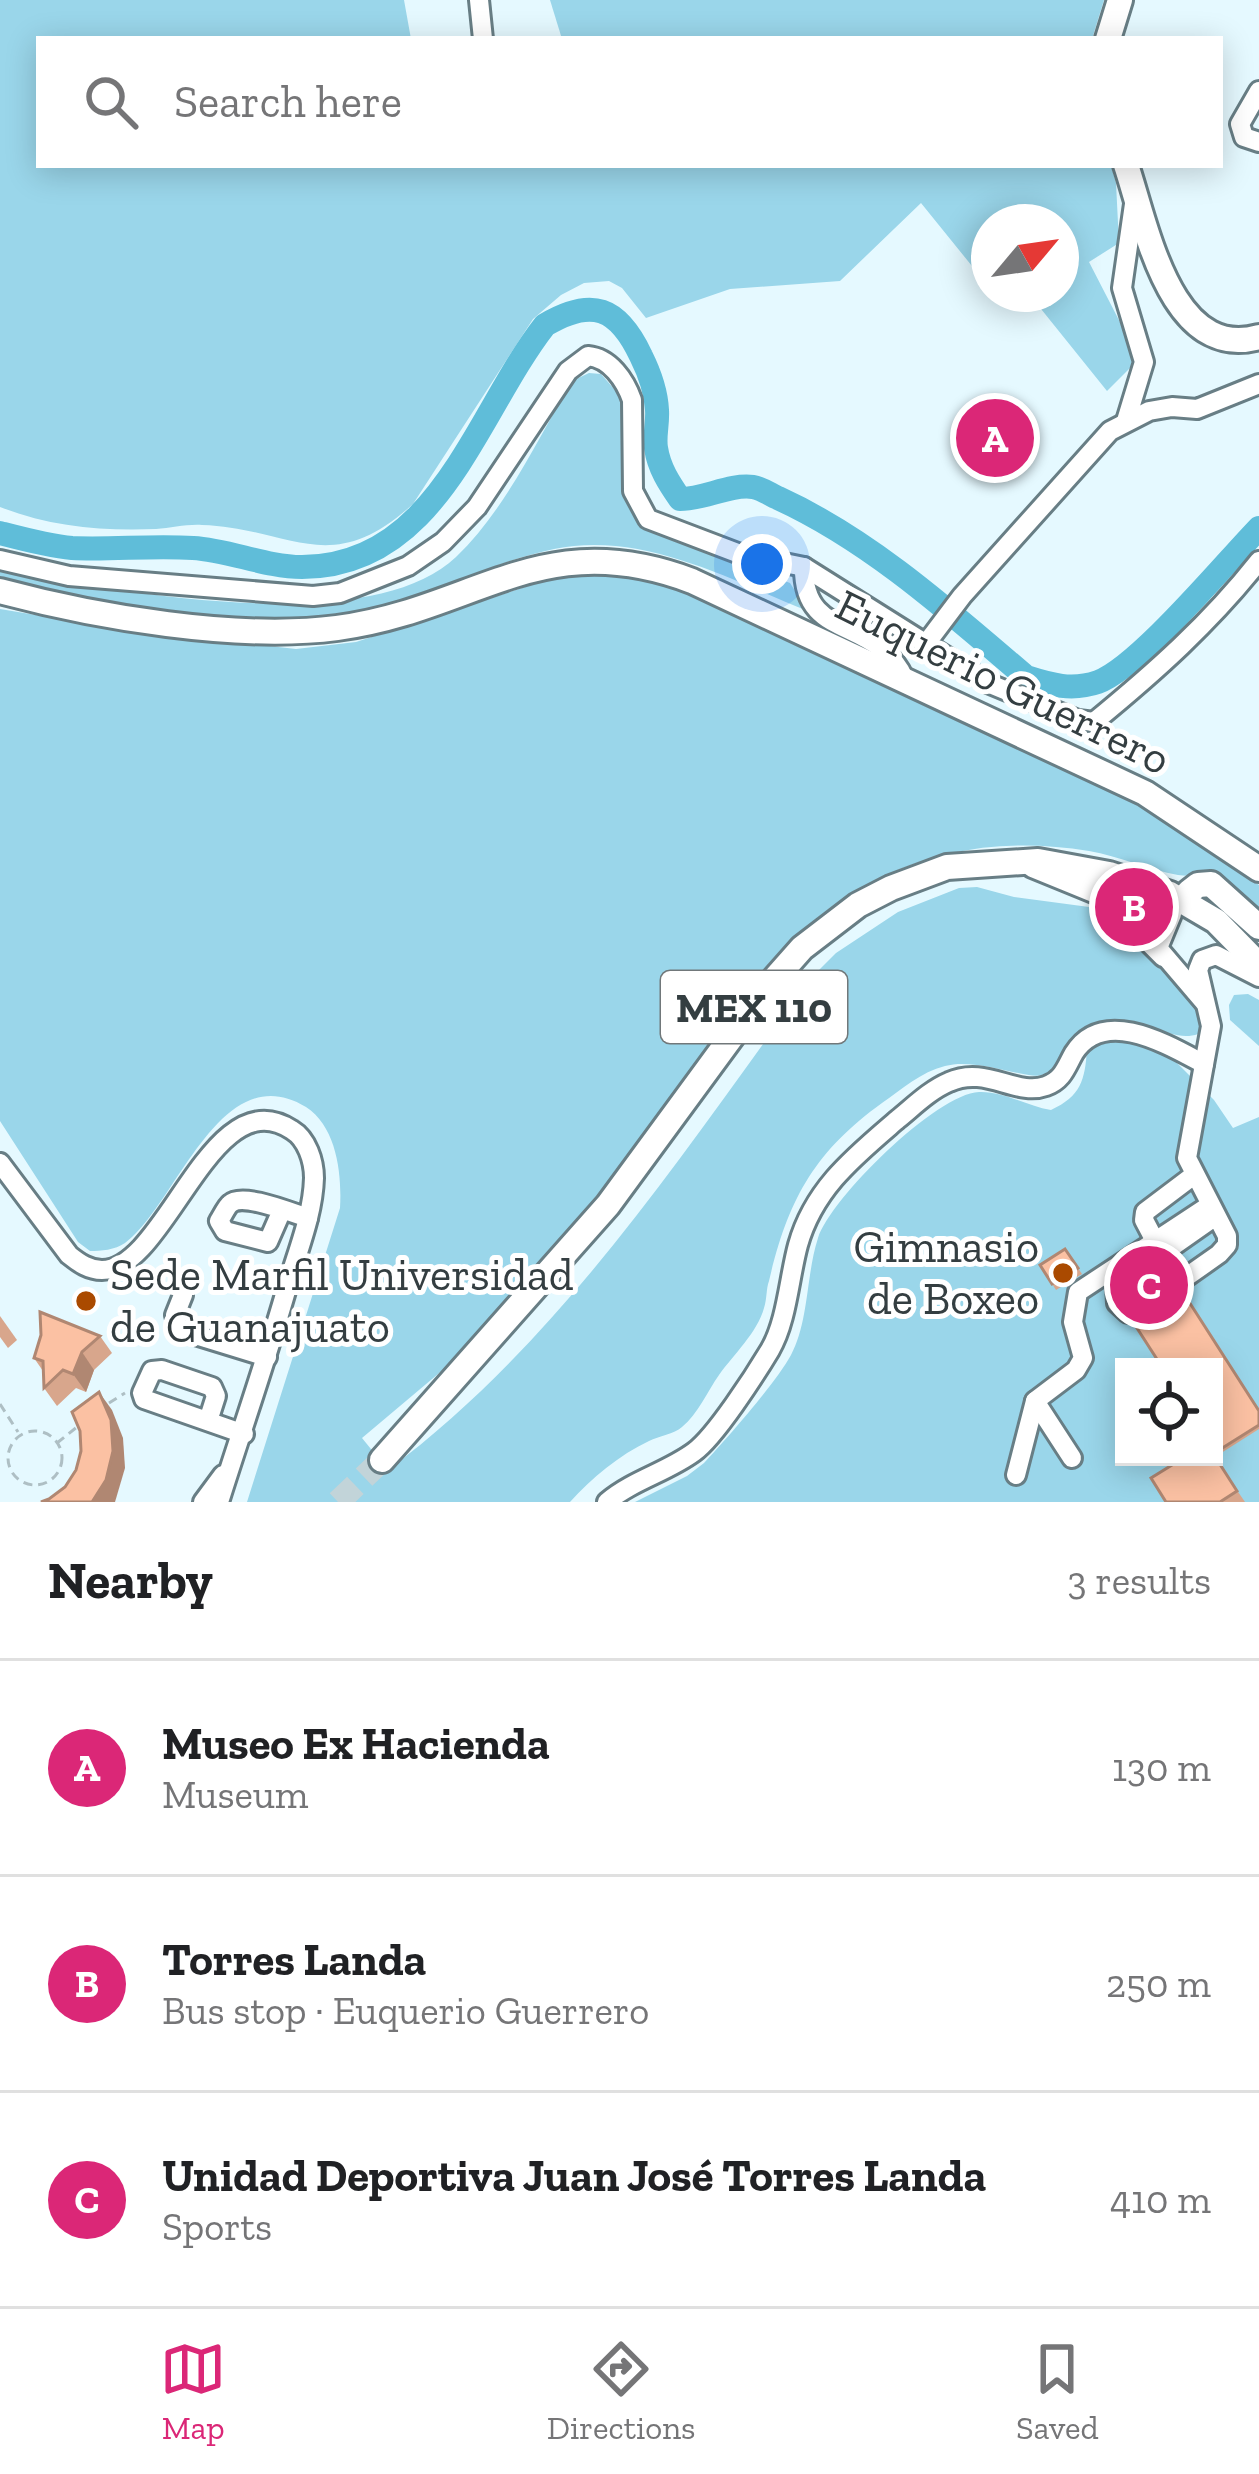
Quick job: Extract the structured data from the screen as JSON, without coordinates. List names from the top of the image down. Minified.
{"streets":{"main road":["Euquerio Guerrero","MEX 110"]},"places":["Gimnasio de Boxeo","Sede Marfil Universidad de Guanajuato"],"north":"top right","page":{"search":"Search here","pins":["A","B","C"],"heading":["Nearby","3 results"],"list":[{"mark":"A","name":"Museo Ex Hacienda","note":"Museum","value":"130 m"},{"mark":"B","name":"Torres Landa","note":"Bus stop · Euquerio Guerrero","value":"250 m"},{"mark":"C","name":"Unidad Deportiva Juan José Torres Landa","note":"Sports","value":"410 m"}],"nav":["Map","Directions","Saved"]}}
